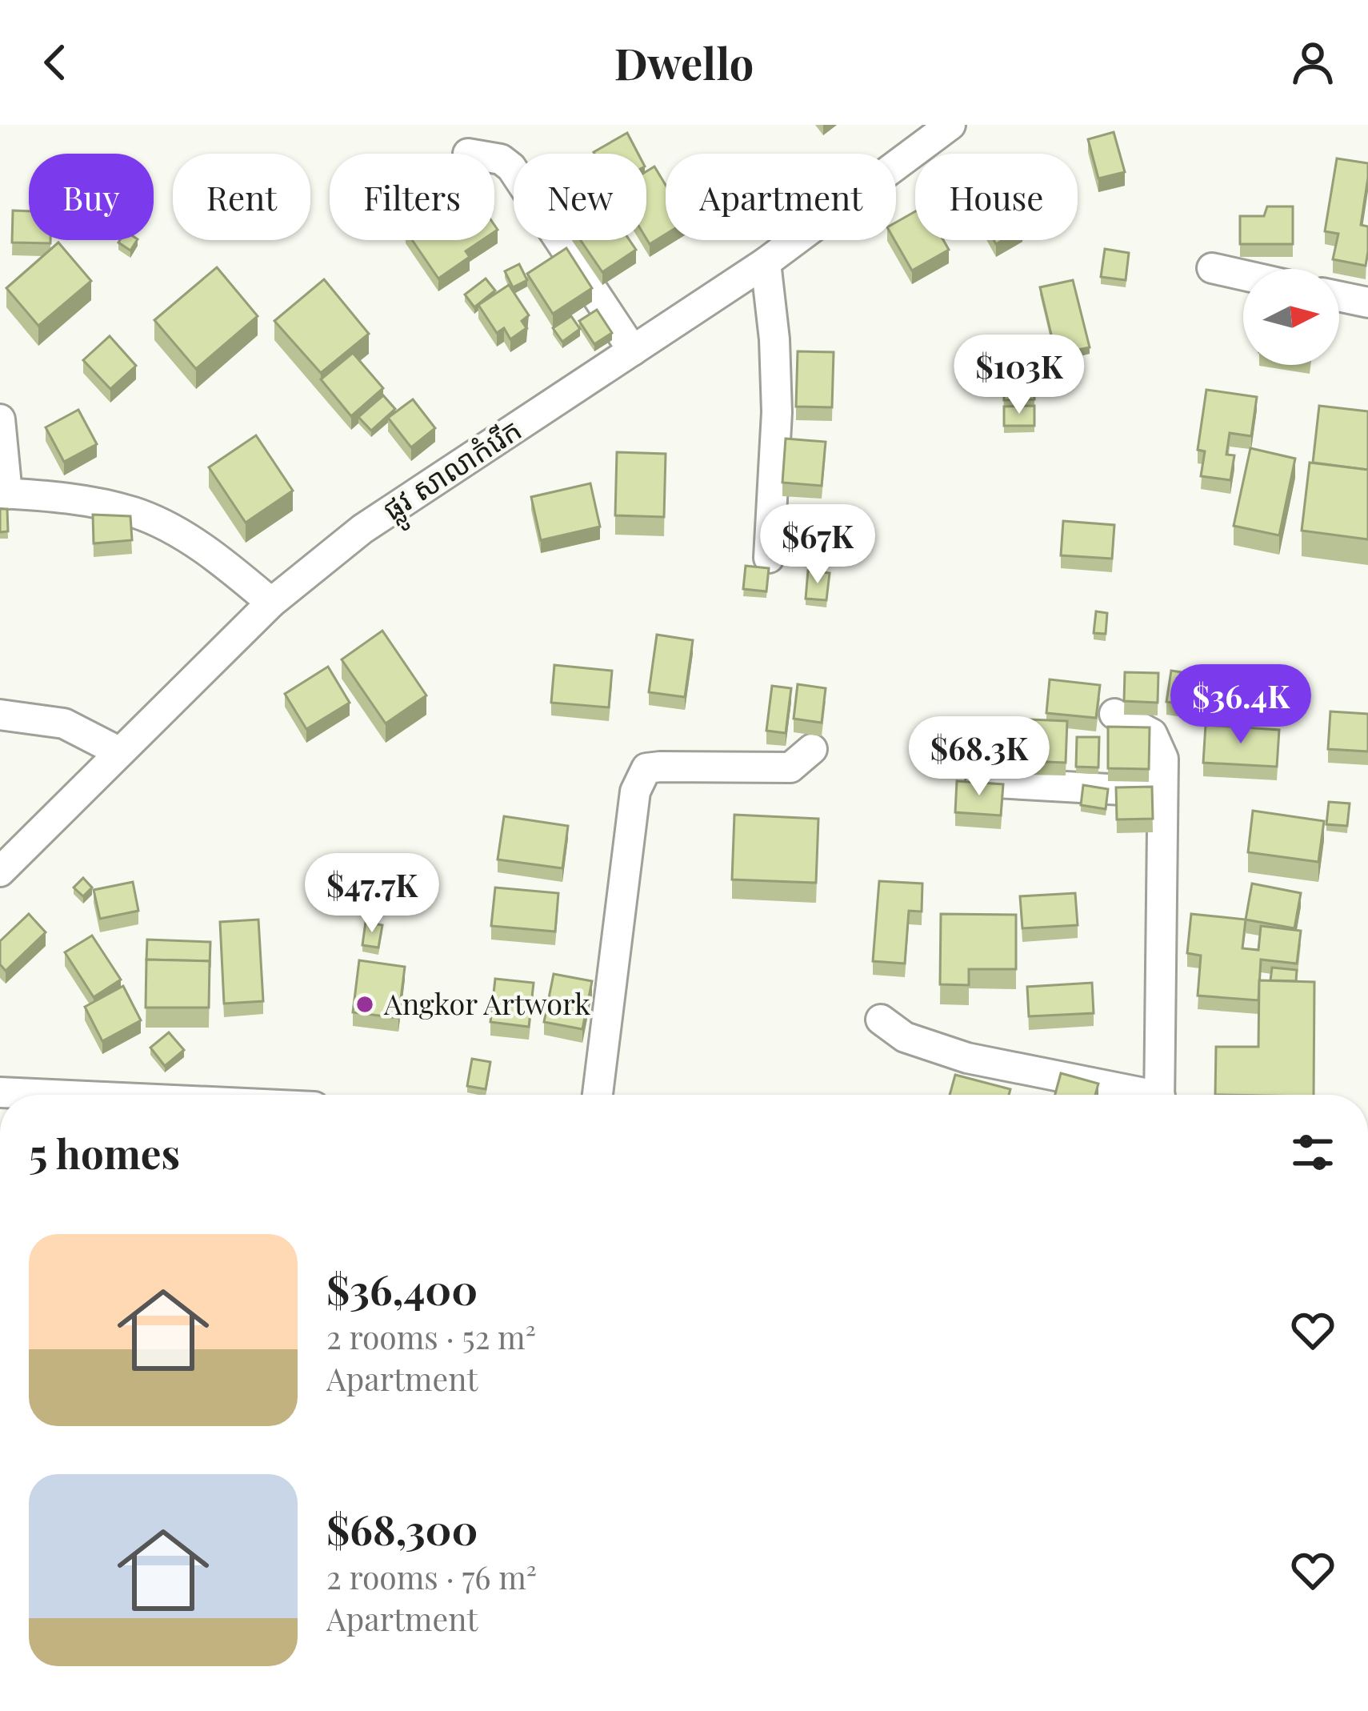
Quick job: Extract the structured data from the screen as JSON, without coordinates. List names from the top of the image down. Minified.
{"streets":{"street":["ផ្លូវ សាលាកំរើក"]},"places":["Angkor Artwork"],"north":"right","page":{"header":"Dwello","chip":["Buy","Rent","Filters","New","Apartment","House"],"price":["$103K","$67K","$36.4K","$68.3K","$47.7K"],"heading":"5 homes","list":[{"name":"$36,400","note":"2 rooms · 52 m² · Apartment"},{"name":"$68,300","note":"2 rooms · 76 m² · Apartment"}]}}
